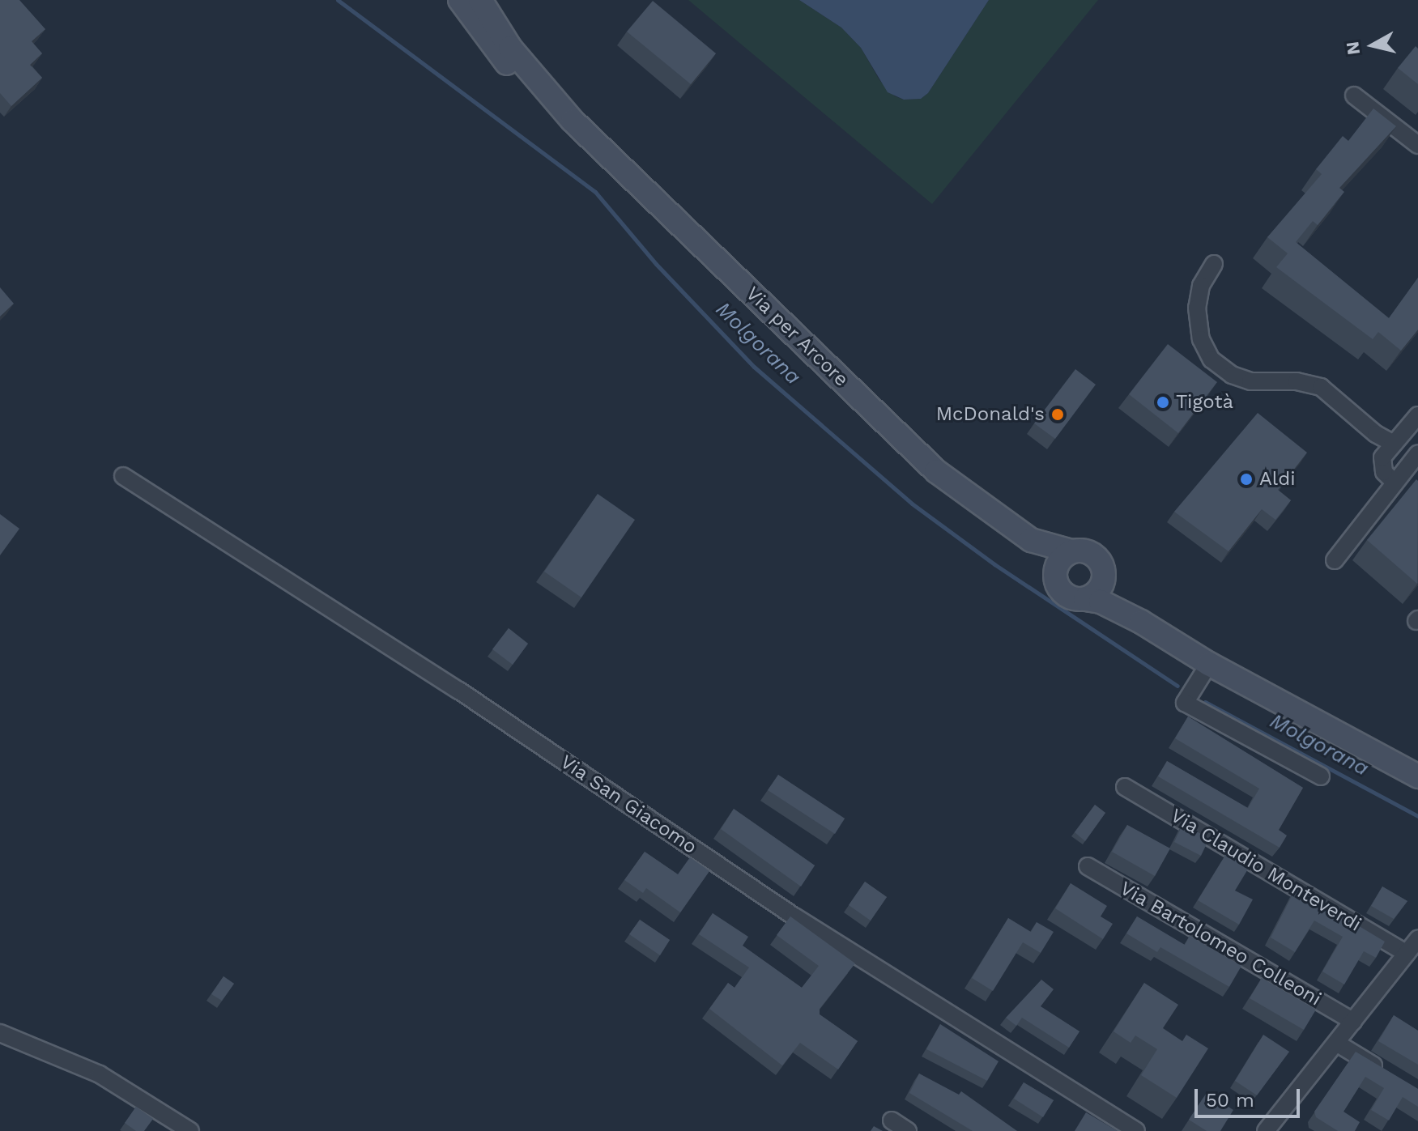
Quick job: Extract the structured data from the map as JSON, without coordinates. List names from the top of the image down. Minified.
{"streets":{"main road":["Via per Arcore"],"street":["Via San Giacomo","Via Claudio Monteverdi","Via Bartolomeo Colleoni"]},"water":["Molgorana"],"places":["Tigotà","McDonald's","Aldi"],"scale_bar":"50 m","north":"left"}
